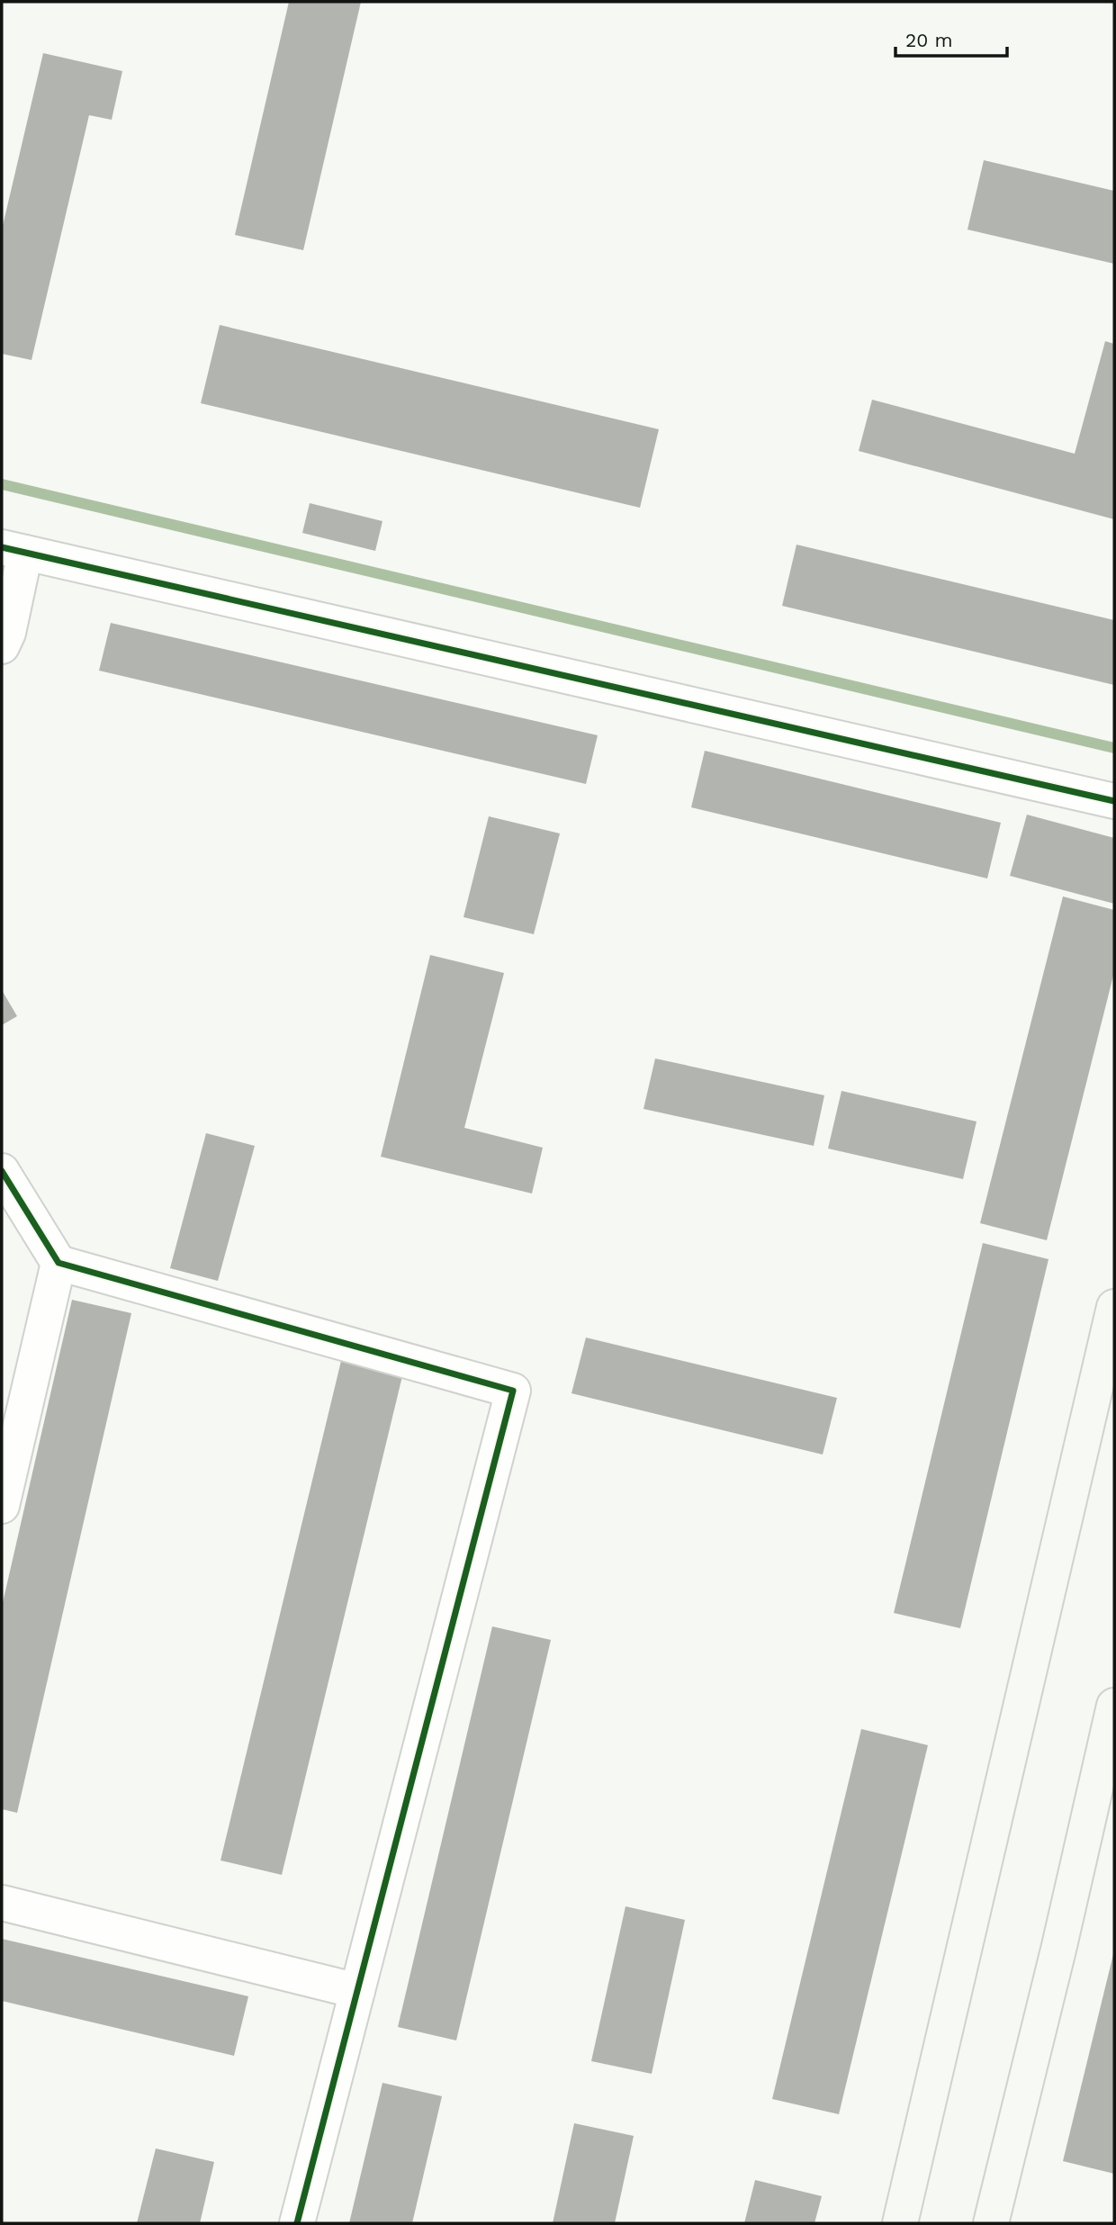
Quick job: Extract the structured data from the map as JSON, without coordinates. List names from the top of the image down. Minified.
{"scale_bar":"20 m"}
